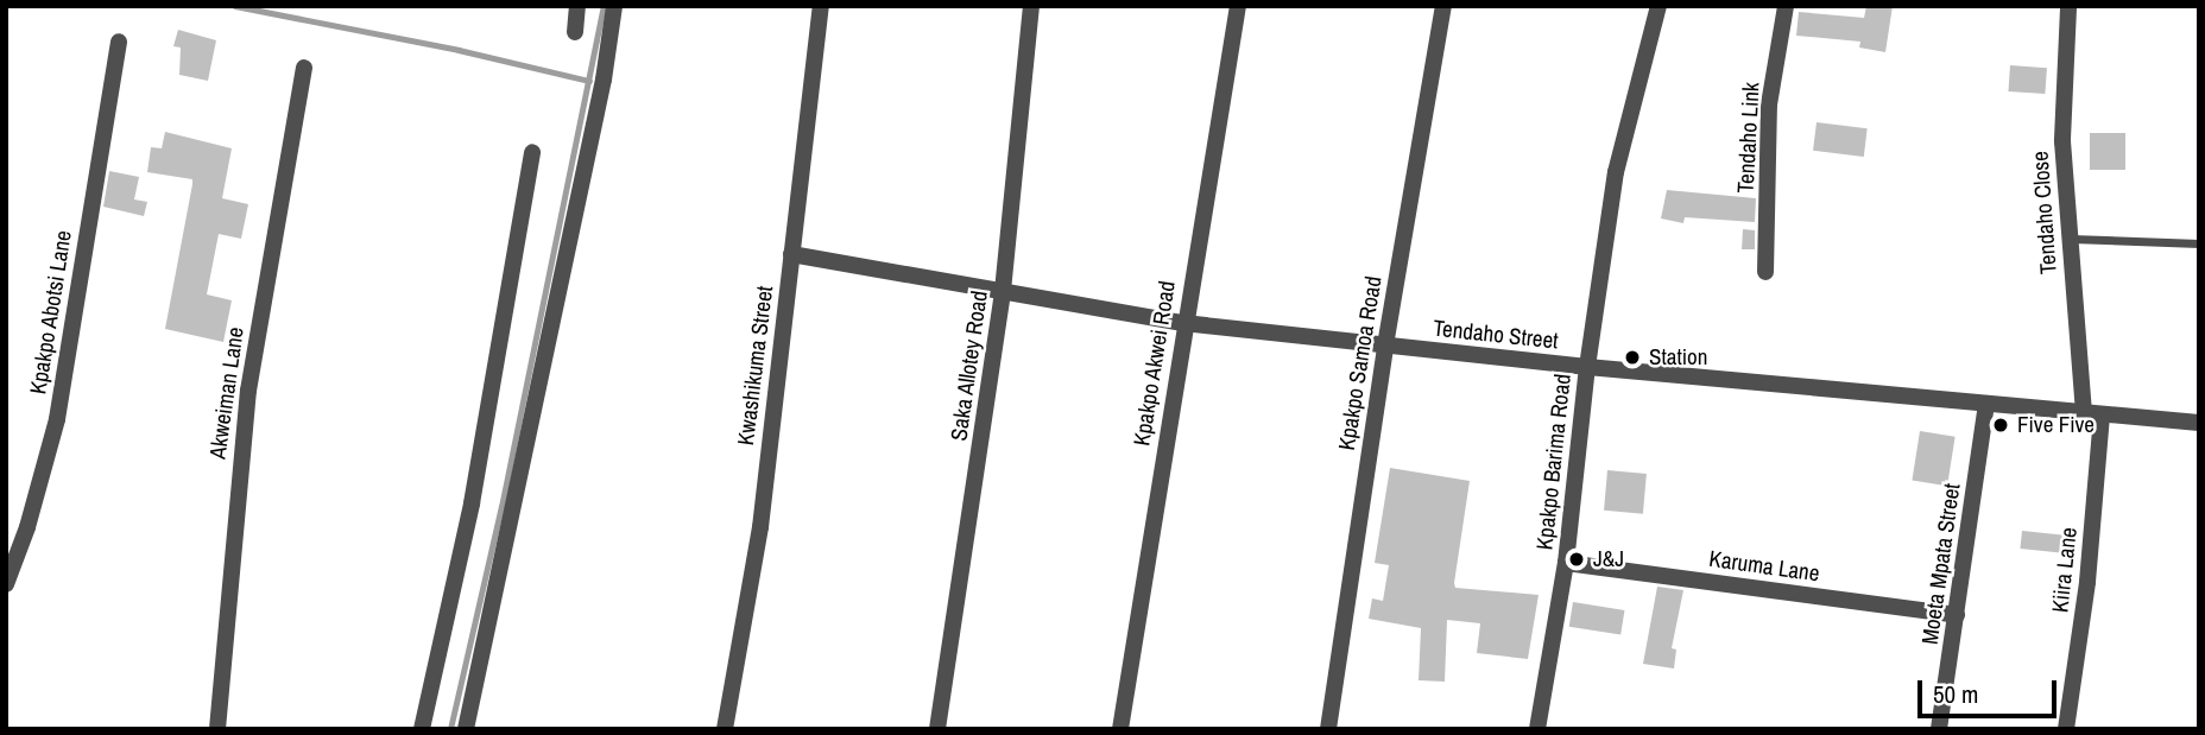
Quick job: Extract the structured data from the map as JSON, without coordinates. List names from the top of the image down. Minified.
{"streets":{"street":["Tendaho Link","Tendaho Close","Kpakpo Abotsi Lane","Tendaho Street","Kpakpo Akwei Road","Kpakpo Samoa Road","Kwashikuma Street","Saka Allotey Road","Akweiman Lane","Kpakpo Barima Road","Moeta Mpata Street","Karuma Lane","Kiira Lane"]},"crossings":[["Tendaho Close","Tendaho Street"],["Tendaho Street","Kpakpo Akwei Road"],["Tendaho Street","Kpakpo Samoa Road"],["Tendaho Street","Kwashikuma Street"],["Tendaho Street","Saka Allotey Road"],["Tendaho Street","Kpakpo Barima Road"],["Tendaho Street","Moeta Mpata Street"],["Tendaho Street","Kiira Lane"],["Kpakpo Barima Road","Karuma Lane"],["Moeta Mpata Street","Karuma Lane"]],"places":["Station","Five Five","J&J"],"scale_bar":"50 m"}
